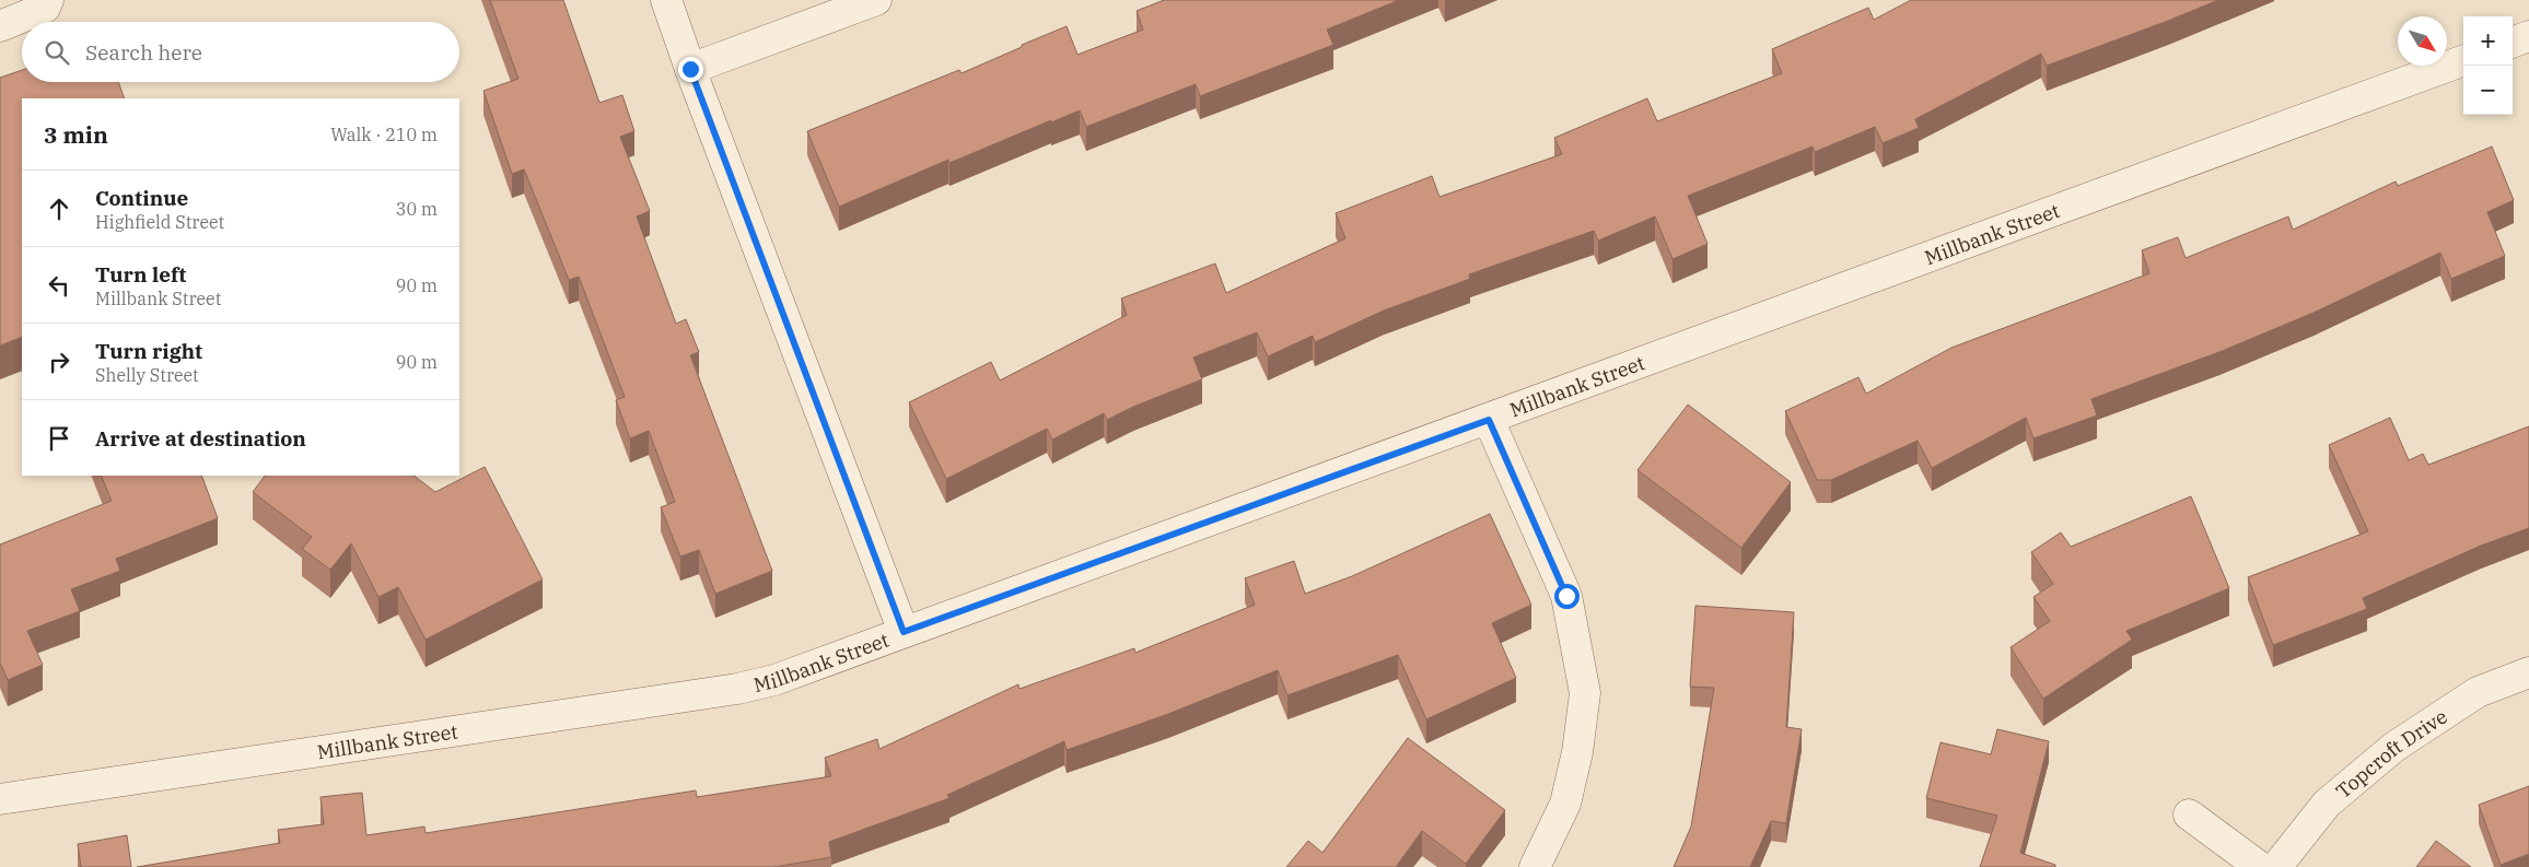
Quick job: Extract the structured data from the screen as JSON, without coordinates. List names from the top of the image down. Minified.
{"streets":{"street":["Millbank Street","Topcroft Drive"]},"north":"bottom right","page":{"map_buttons":["+","−"],"search":"Search here","heading":["3 min","Walk · 210 m"],"list":[["Continue","Highfield Street","30 m"],["Turn left","Millbank Street","90 m"],["Turn right","Shelly Street","90 m"],"Arrive at destination"]}}
